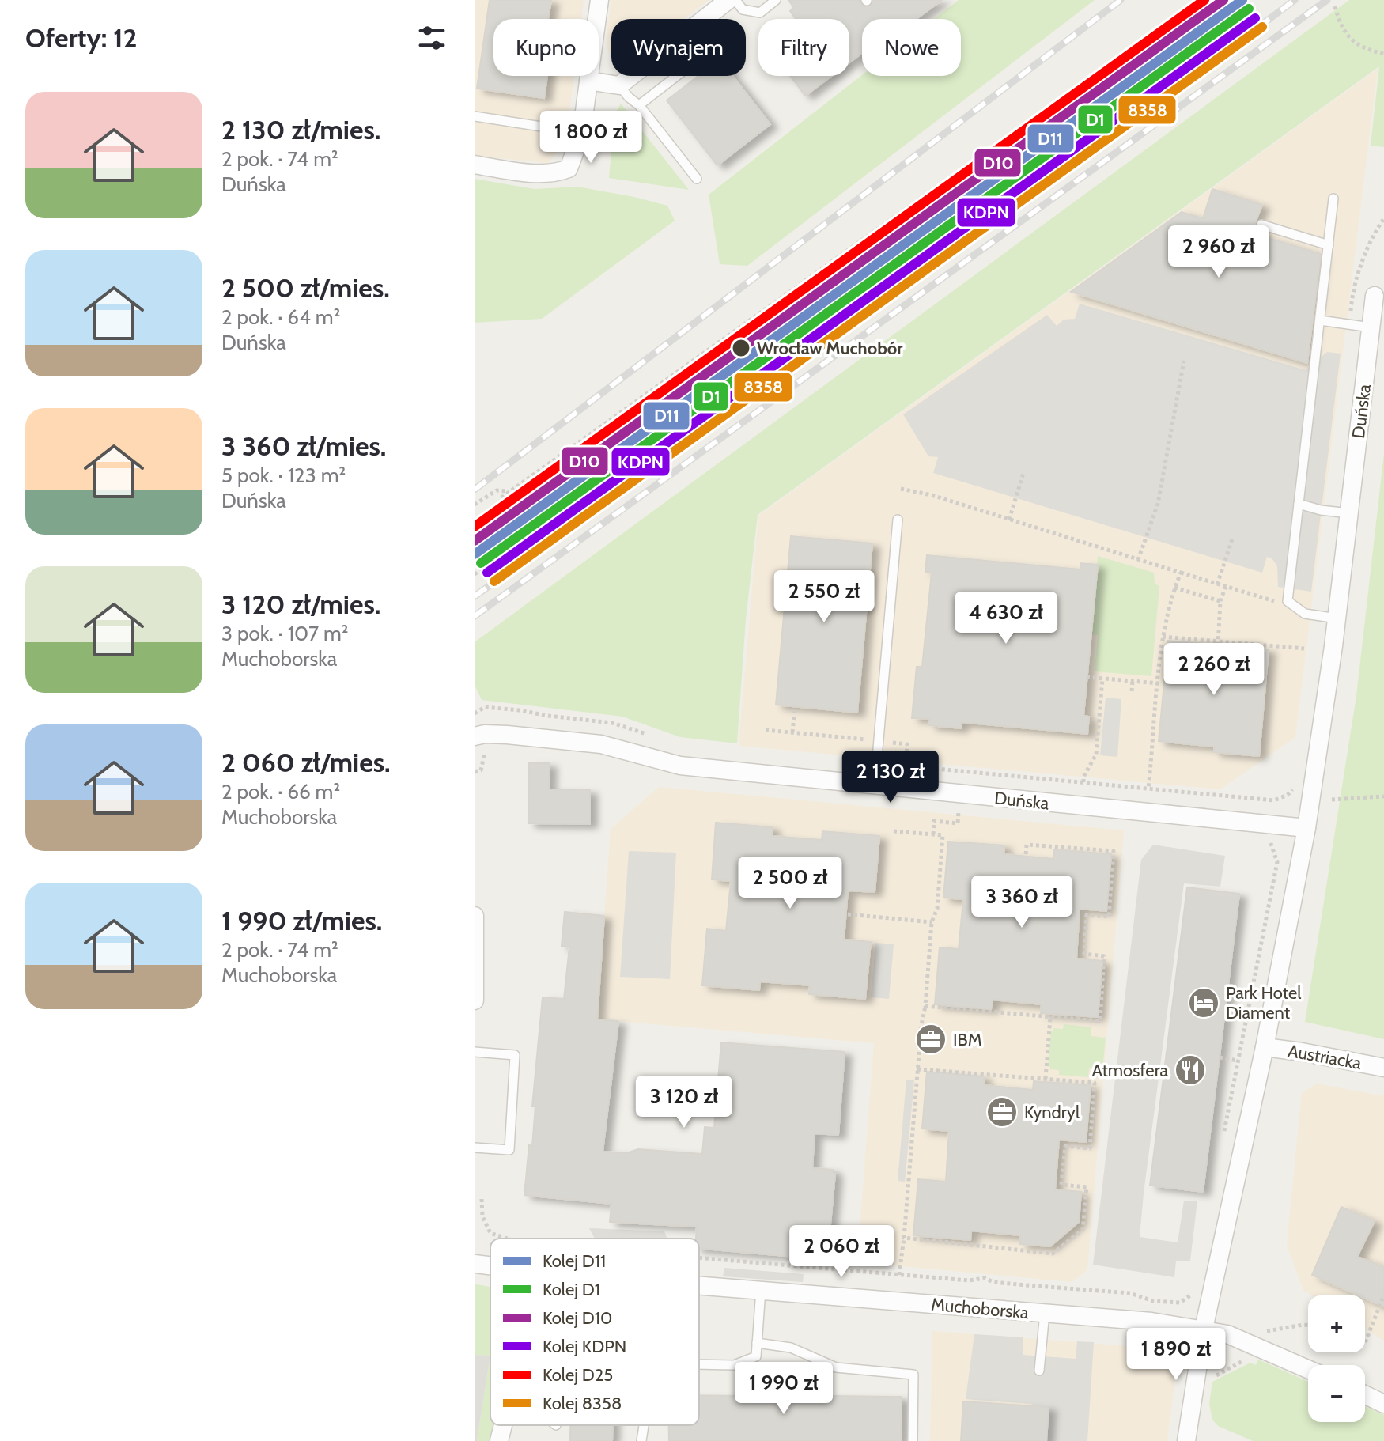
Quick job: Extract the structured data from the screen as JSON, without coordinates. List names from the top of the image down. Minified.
{"streets":{"street":["Duńska","Austriacka","Muchoborska"]},"crossings":[["Duńska","Austriacka"],["Duńska","Muchoborska"]],"places":{"other":["Wrocław Muchobór"],"hotel":["Park Hotel Diament"],"office":["IBM","Kyndryl"],"restaurant":["Atmosfera"]},"lines":["rail line D11","rail line D10","rail line D25","rail line D1","rail line KDPN","rail line 8358"],"legend":["Kolej D11","Kolej D1","Kolej D10","Kolej KDPN","Kolej D25","Kolej 8358"],"page":{"heading":"Oferty: 12","chip":["Kupno","Wynajem","Filtry","Nowe"],"list":[{"name":"2 130 zł/mies.","note":"2 pok. · 74 m² · Duńska"},{"name":"2 500 zł/mies.","note":"2 pok. · 64 m² · Duńska"},{"name":"3 360 zł/mies.","note":"5 pok. · 123 m² · Duńska"},{"name":"3 120 zł/mies.","note":"3 pok. · 107 m² · Muchoborska"},{"name":"2 060 zł/mies.","note":"2 pok. · 66 m² · Muchoborska"},{"name":"1 990 zł/mies.","note":"2 pok. · 74 m² · Muchoborska"}],"price":["1 800 zł","2 960 zł","2 550 zł","4 630 zł","2 260 zł","2 130 zł","2 500 zł","3 360 zł","3 120 zł","2 060 zł","1 890 zł","1 990 zł"],"map_buttons":["+","−"]}}
